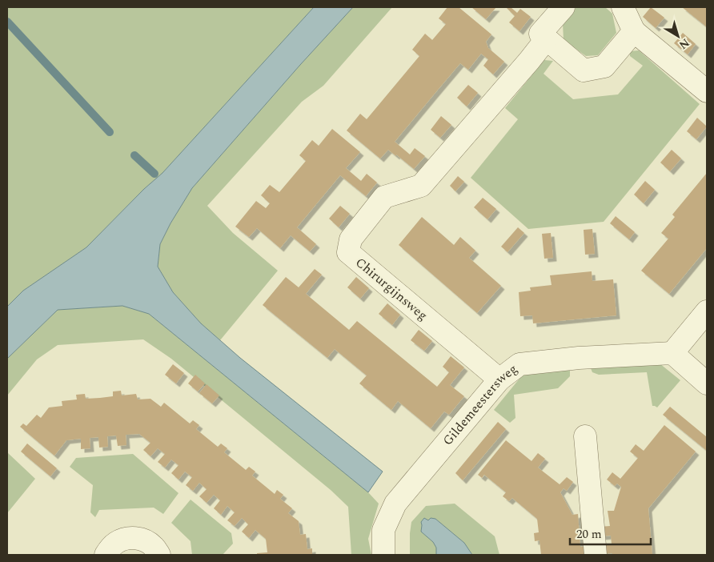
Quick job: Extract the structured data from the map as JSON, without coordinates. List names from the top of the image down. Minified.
{"streets":{"street":["Chirurgijnsweg","Gildemeestersweg"]},"crossings":[["Chirurgijnsweg","Gildemeestersweg"]],"scale_bar":"20 m","north":"bottom right"}
